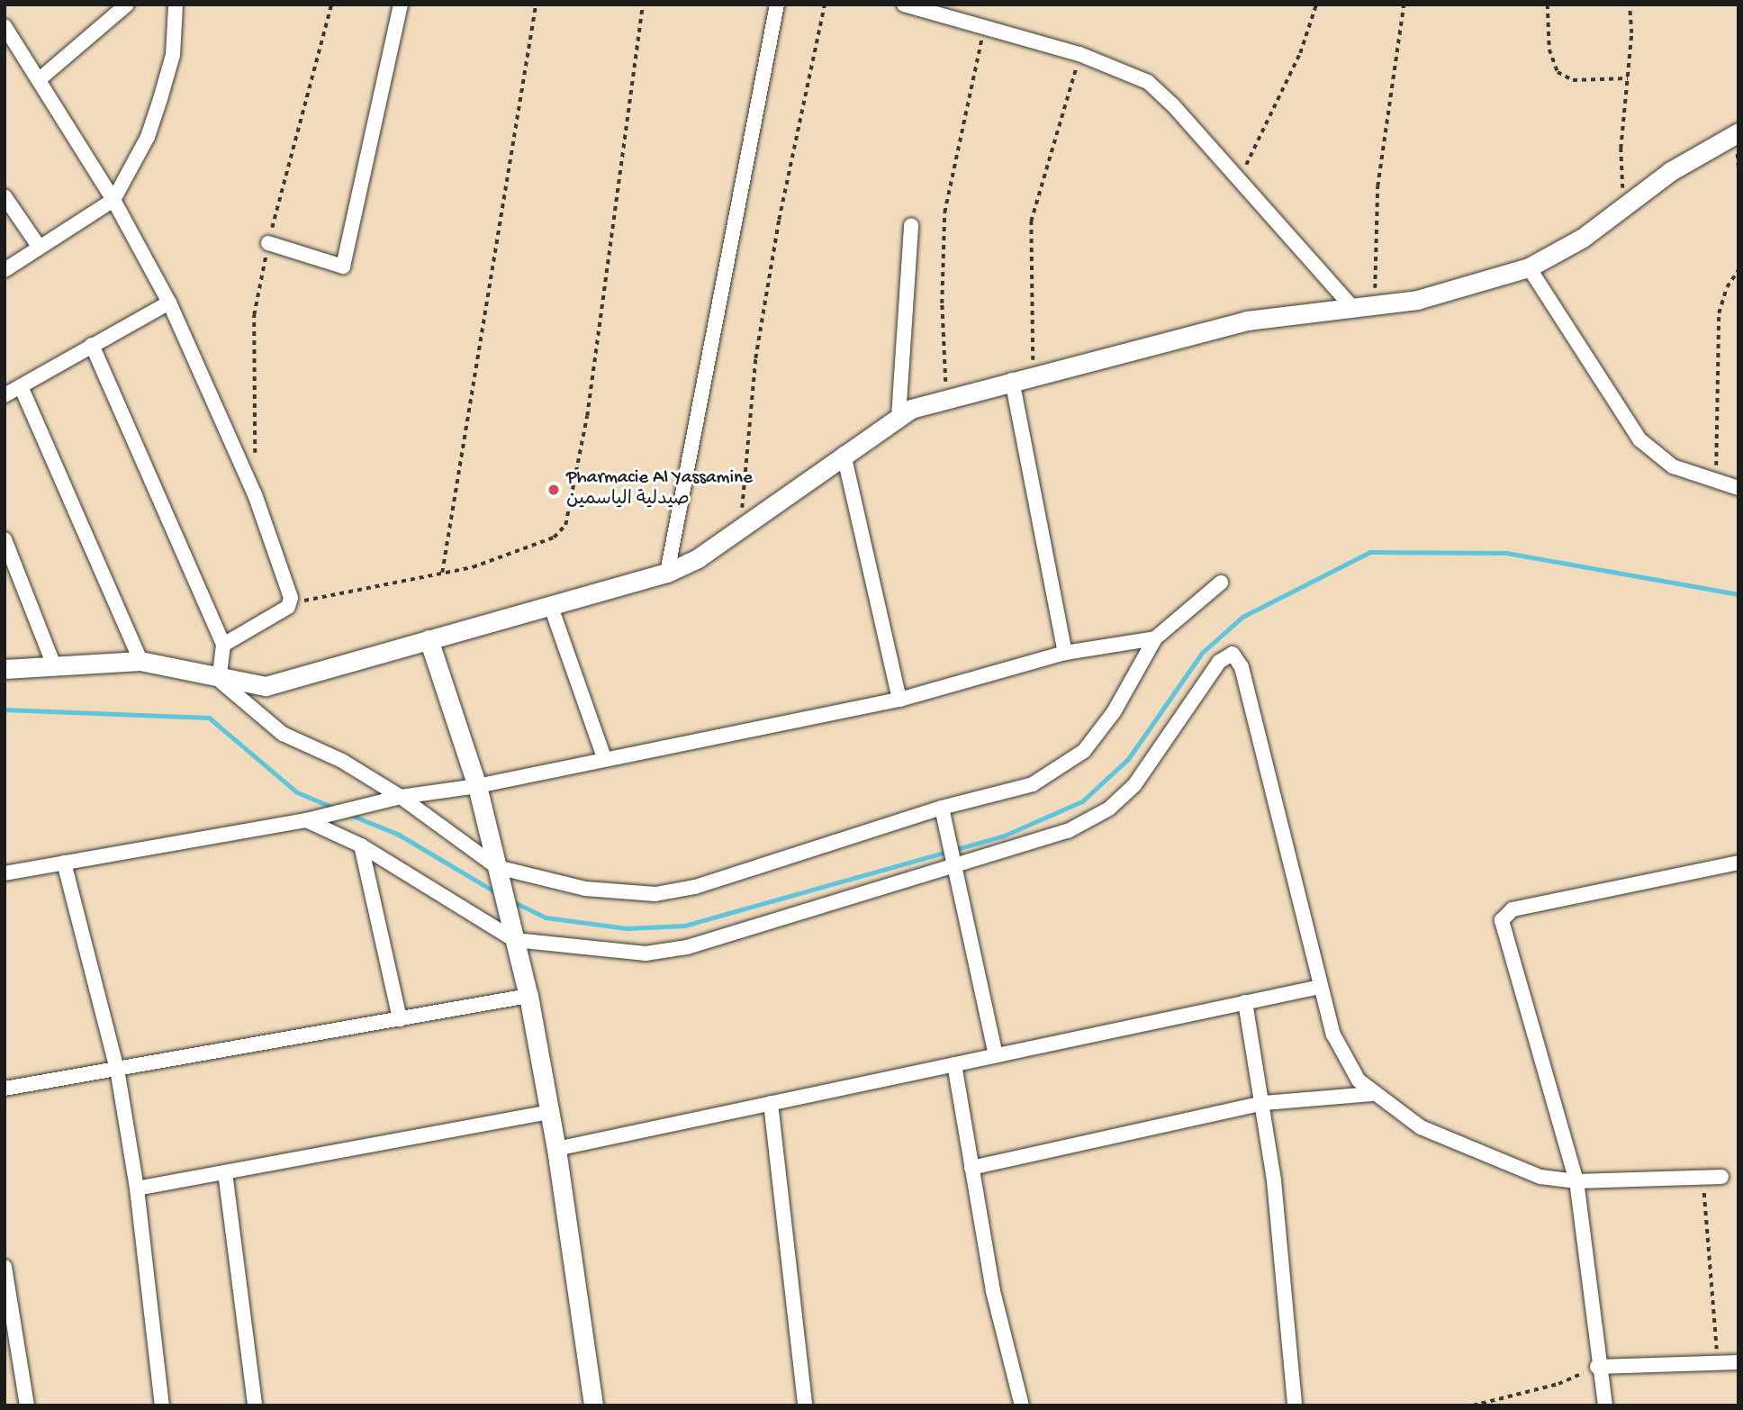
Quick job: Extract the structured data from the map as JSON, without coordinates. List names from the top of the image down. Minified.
{"places":["Pharmacie Al Yassamine صيدلية الياسمين"]}
